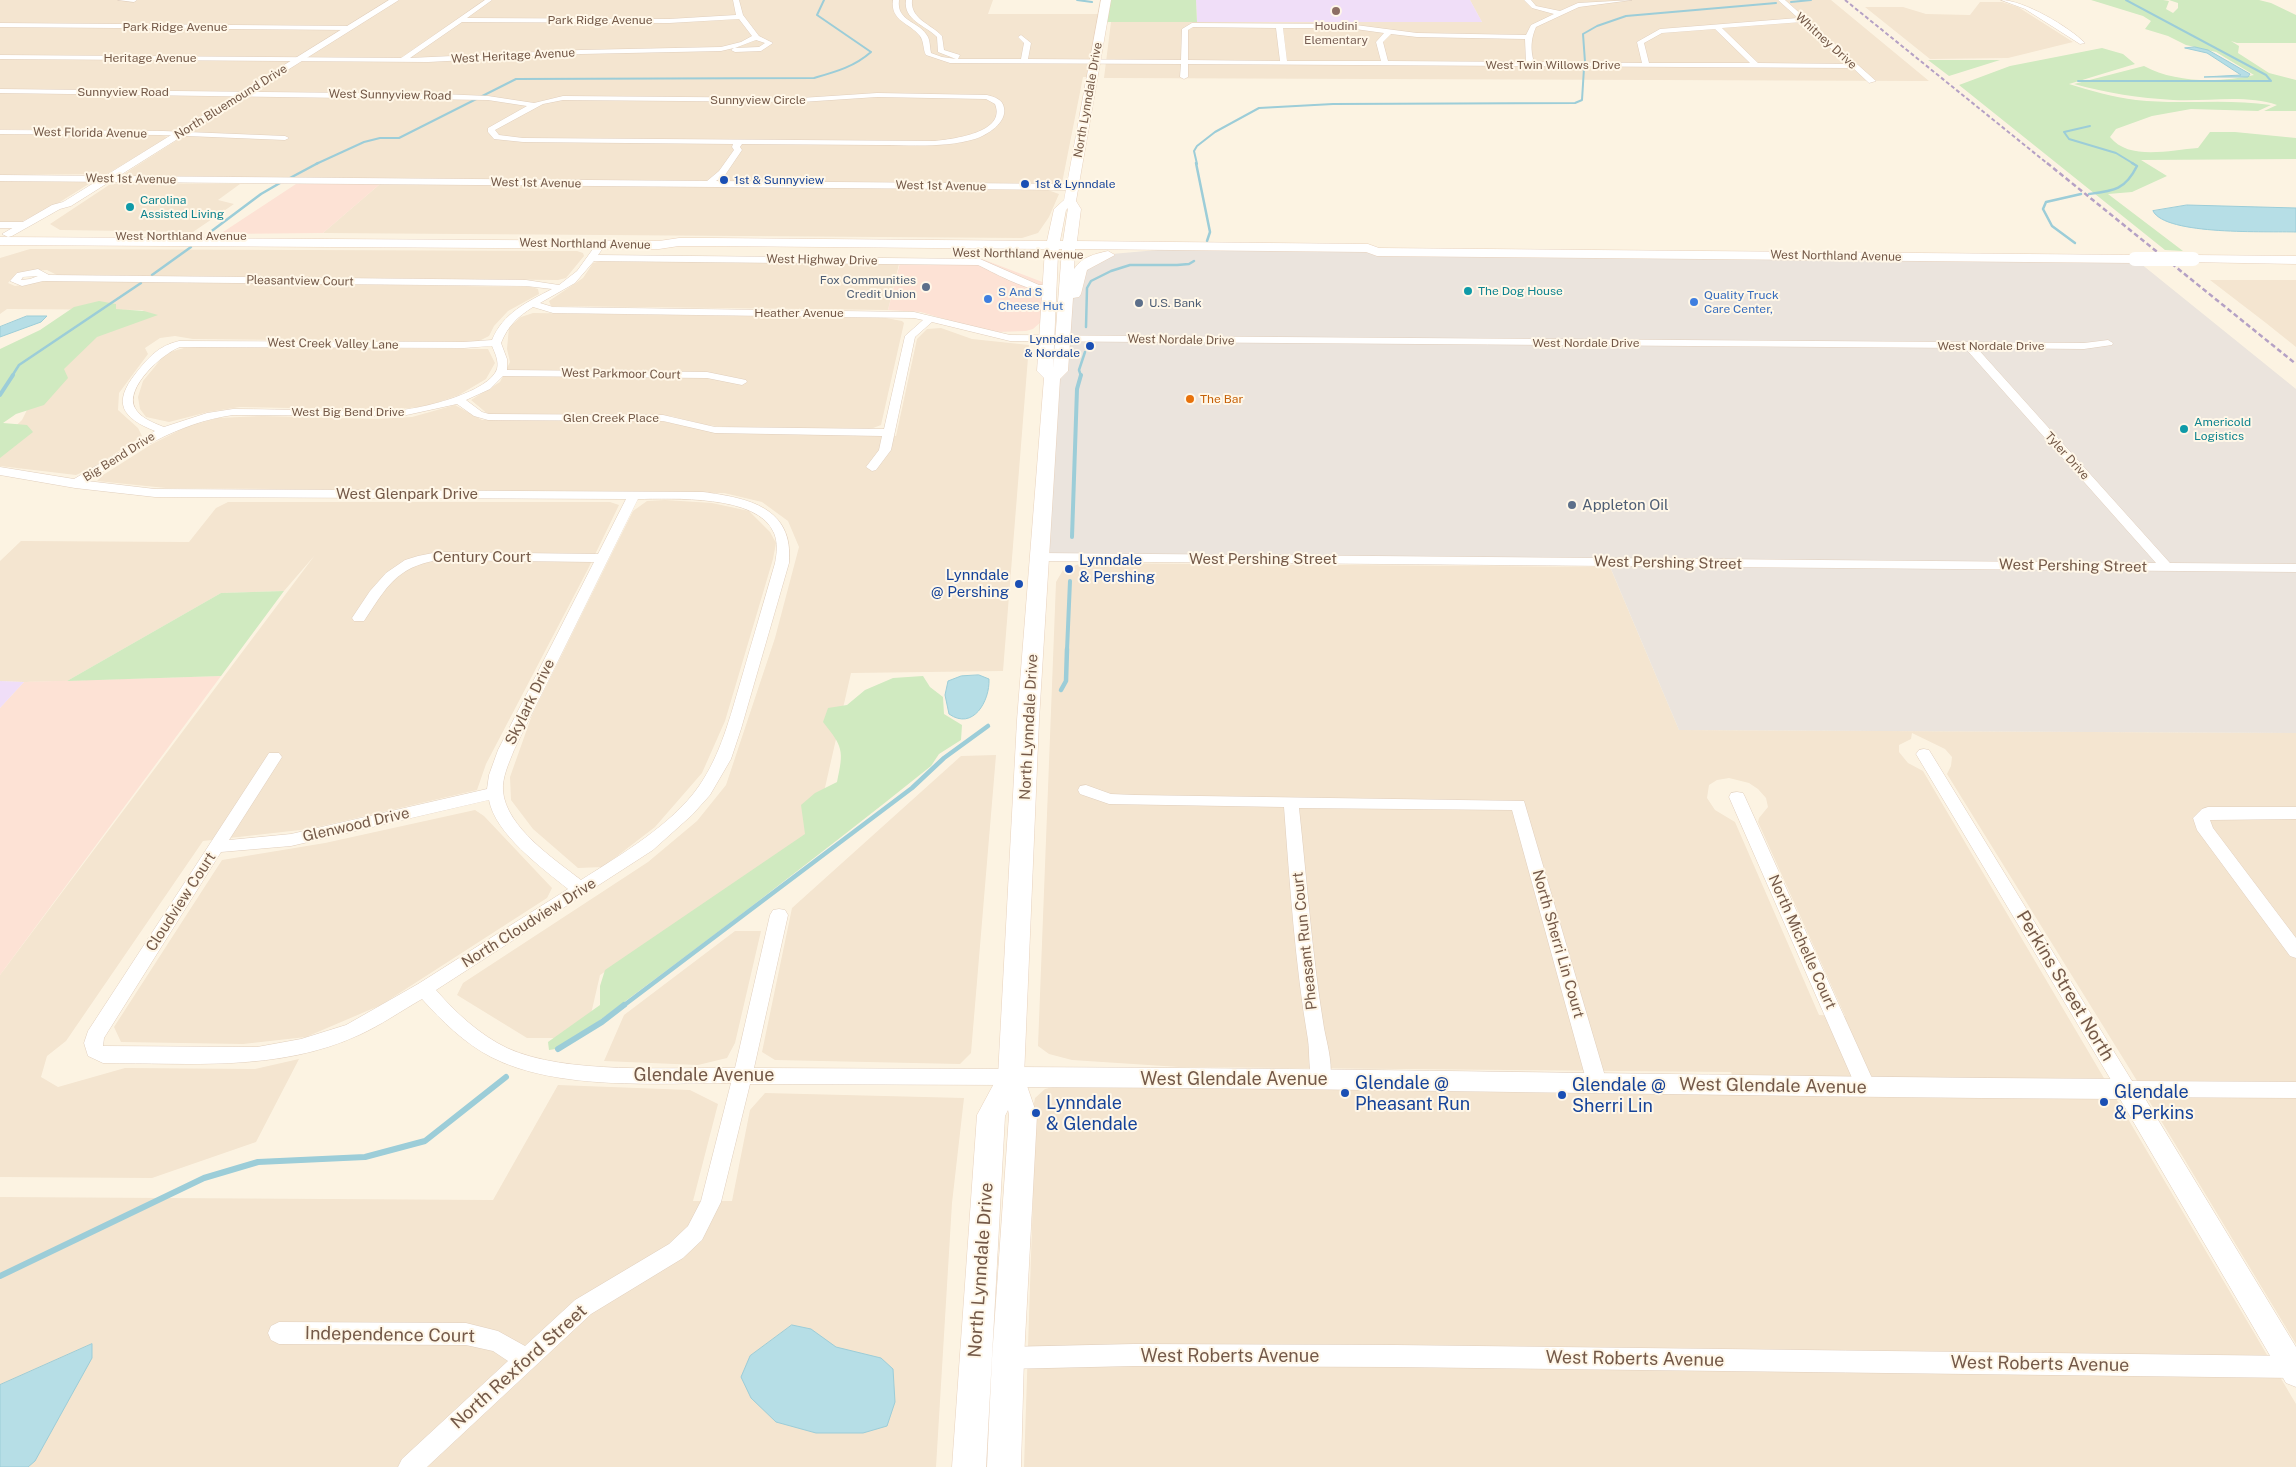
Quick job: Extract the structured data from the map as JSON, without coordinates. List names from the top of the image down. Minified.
{"streets":{"main road":["North Lynndale Drive","West Northland Avenue"],"street":["Park Ridge Avenue","Whitney Drive","West Heritage Avenue","Heritage Avenue","West Twin Willows Drive","Sunnyview Road","West Sunnyview Road","Sunnyview Circle","North Bluemound Drive","West Florida Avenue","West 1st Avenue","West Highway Drive","Pleasantview Court","Heather Avenue","West Nordale Drive","West Creek Valley Lane","West Parkmoor Court","West Big Bend Drive","Glen Creek Place","Tyler Drive","Big Bend Drive","West Glenpark Drive","Century Court","West Pershing Street","Skylark Drive","Glenwood Drive","Cloudview Court","North Cloudview Drive","Pheasant Run Court","North Michelle Court","North Sherri Lin Court","Perkins Street North","Glendale Avenue","West Glendale Avenue","Independence Court","West Roberts Avenue","North Rexford Street"]},"crossings":[["Park Ridge Avenue","North Bluemound Drive"],["Whitney Drive","West Twin Willows Drive"],["West Heritage Avenue","Heritage Avenue"],["West Heritage Avenue","North Bluemound Drive"],["Heritage Avenue","North Bluemound Drive"],["West Twin Willows Drive","North Lynndale Drive"],["Sunnyview Road","West Sunnyview Road"],["Sunnyview Road","North Bluemound Drive"],["West Sunnyview Road","Sunnyview Circle"],["West Sunnyview Road","North Bluemound Drive"],["North Lynndale Drive","West 1st Avenue"],["North Lynndale Drive","West Northland Avenue"],["North Lynndale Drive","West Highway Drive"],["North Lynndale Drive","Heather Avenue"],["North Lynndale Drive","West Nordale Drive"],["North Lynndale Drive","West Pershing Street"],["North Lynndale Drive","Glendale Avenue"],["North Lynndale Drive","West Glendale Avenue"],["North Lynndale Drive","West Roberts Avenue"],["North Bluemound Drive","West Florida Avenue"],["North Bluemound Drive","West 1st Avenue"],["North Bluemound Drive","West Northland Avenue"],["West Northland Avenue","West Highway Drive"],["Heather Avenue","West Nordale Drive"],["West Nordale Drive","Tyler Drive"],["West Creek Valley Lane","West Big Bend Drive"],["West Creek Valley Lane","Big Bend Drive"],["West Parkmoor Court","West Big Bend Drive"],["West Big Bend Drive","Glen Creek Place"],["West Big Bend Drive","Big Bend Drive"],["Tyler Drive","West Pershing Street"],["Big Bend Drive","West Glenpark Drive"],["West Glenpark Drive","Skylark Drive"],["West Glenpark Drive","North Cloudview Drive"],["Century Court","Skylark Drive"],["Skylark Drive","Glenwood Drive"],["Glenwood Drive","Cloudview Court"],["Cloudview Court","North Cloudview Drive"],["North Cloudview Drive","Glendale Avenue"],["Pheasant Run Court","North Sherri Lin Court"],["Pheasant Run Court","West Glendale Avenue"],["North Michelle Court","West Glendale Avenue"],["North Sherri Lin Court","West Glendale Avenue"],["Perkins Street North","West Glendale Avenue"],["Perkins Street North","West Roberts Avenue"],["Glendale Avenue","West Glendale Avenue"],["Glendale Avenue","North Rexford Street"],["Independence Court","North Rexford Street"]],"places":["Houdini Elementary","1st & Sunnyview","1st & Lynndale","Carolina Assisted Living","Fox Communities Credit Union","The Dog House","S And S Cheese Hut","Quality Truck Care Center,","U.S. Bank","Lynndale & Nordale","The Bar","Americold Logistics","Appleton Oil","Lynndale & Pershing","Lynndale @ Pershing","Glendale @ Pheasant Run","Glendale @ Sherri Lin","Glendale & Perkins","Lynndale & Glendale"]}
